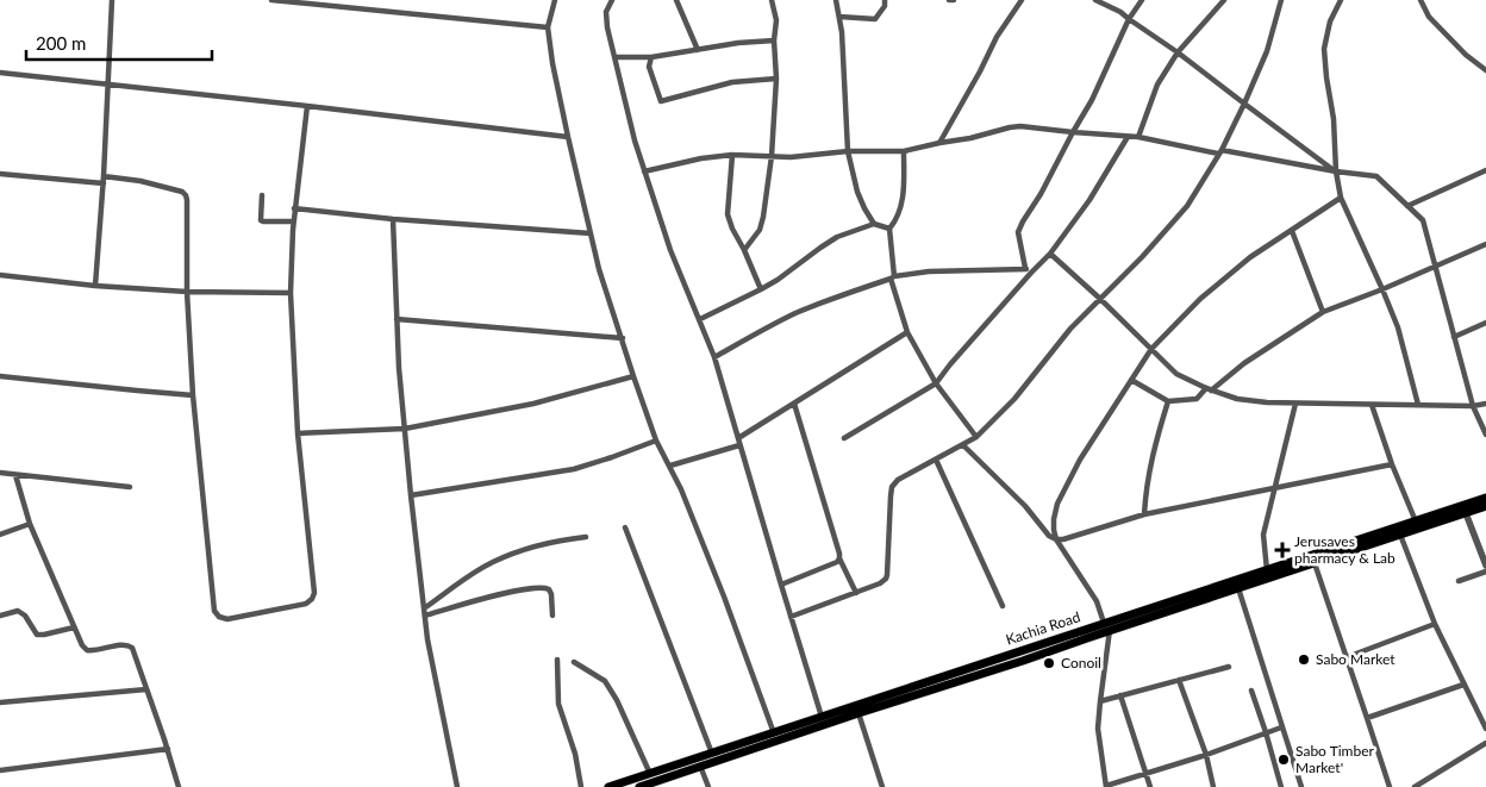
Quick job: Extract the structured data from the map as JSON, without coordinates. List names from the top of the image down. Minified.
{"streets":{"highway":["Kachia Road"]},"places":{"health":["Jerusaves pharmacy & Lab"],"other":["Sabo Market","Conoil","Sabo Timber Market'"]},"scale_bar":"200 m"}
